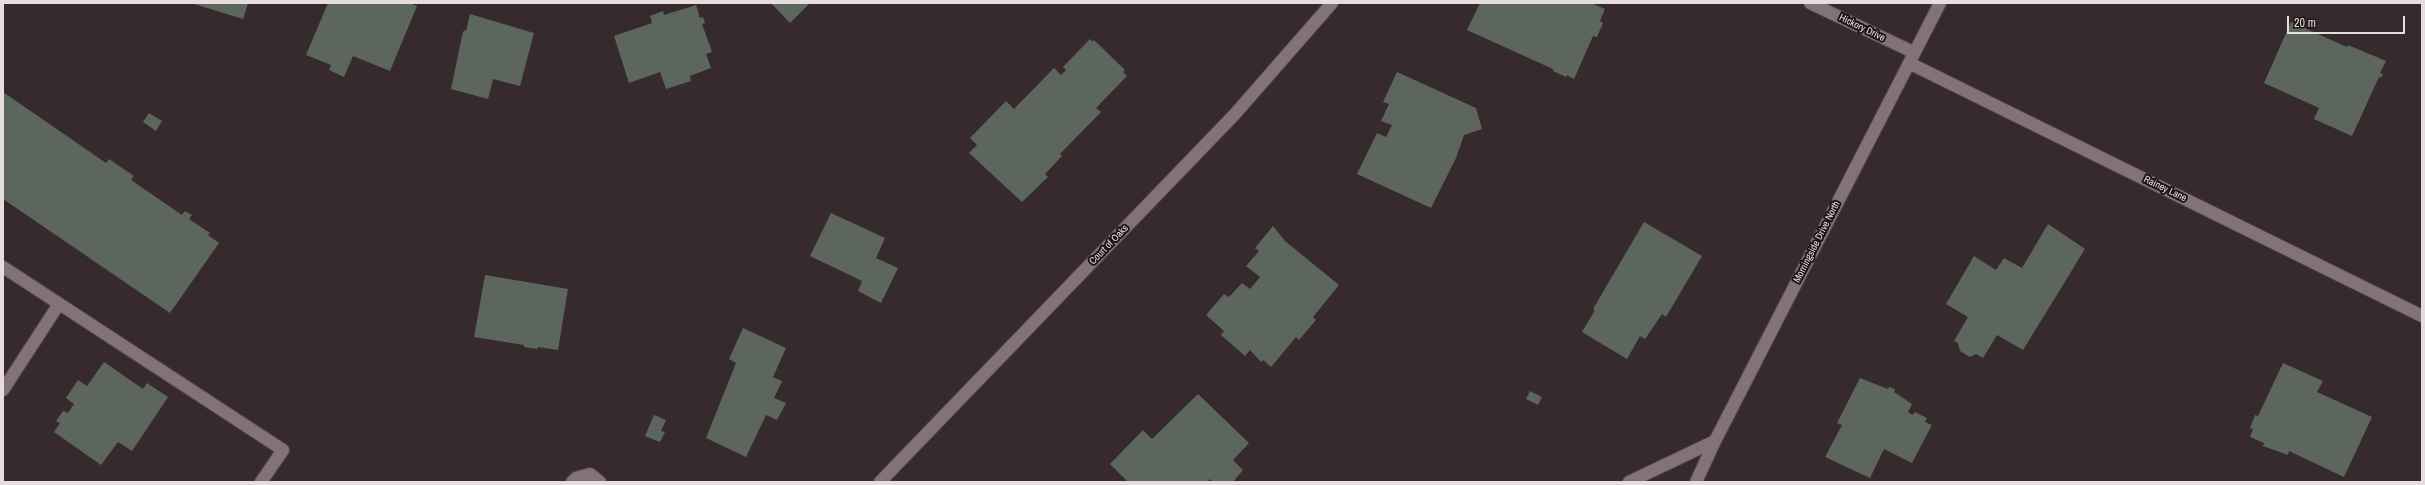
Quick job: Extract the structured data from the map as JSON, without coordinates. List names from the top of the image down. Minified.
{"streets":{"street":["Hickory Drive","Rainey Lane","Morningside Drive North","Court of Oaks"]},"crossings":[["Hickory Drive","Rainey Lane"],["Hickory Drive","Morningside Drive North"],["Rainey Lane","Morningside Drive North"]],"scale_bar":"20 m"}
